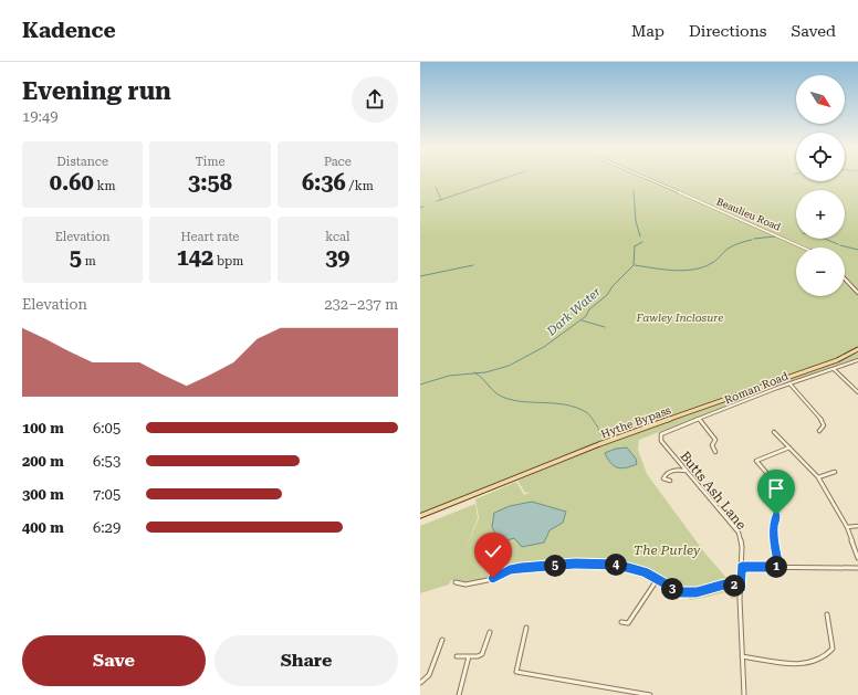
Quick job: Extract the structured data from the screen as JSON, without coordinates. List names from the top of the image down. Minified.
{"streets":{"main road":["Beaulieu Road","Hythe Bypass"],"street":["Roman Road","Butts Ash Lane"]},"crossings":[["Roman Road","Butts Ash Lane"]],"water":["Dark Water"],"parks":["Fawley Inclosure","The Purley"],"north":"bottom right","page":{"header":"Kadence","nav":["Map","Directions","Saved"],"heading":["Evening run","19:49"],"map_buttons":["+","−"],"stats":[["Distance","0.60 km"],["Time","3:58"],["Pace","6:36 /km"],["Elevation","5 m"],["Heart rate","142 bpm"],["kcal","39"]],"chart":["Elevation","232–237 m"],"list":[{"name":"100 m","note":"6:05"},{"name":"200 m","note":"6:53"},{"name":"300 m","note":"7:05"},{"name":"400 m","note":"6:29"}],"pins":["4","5","1","2","3"],"buttons":["Save","Share"]}}
